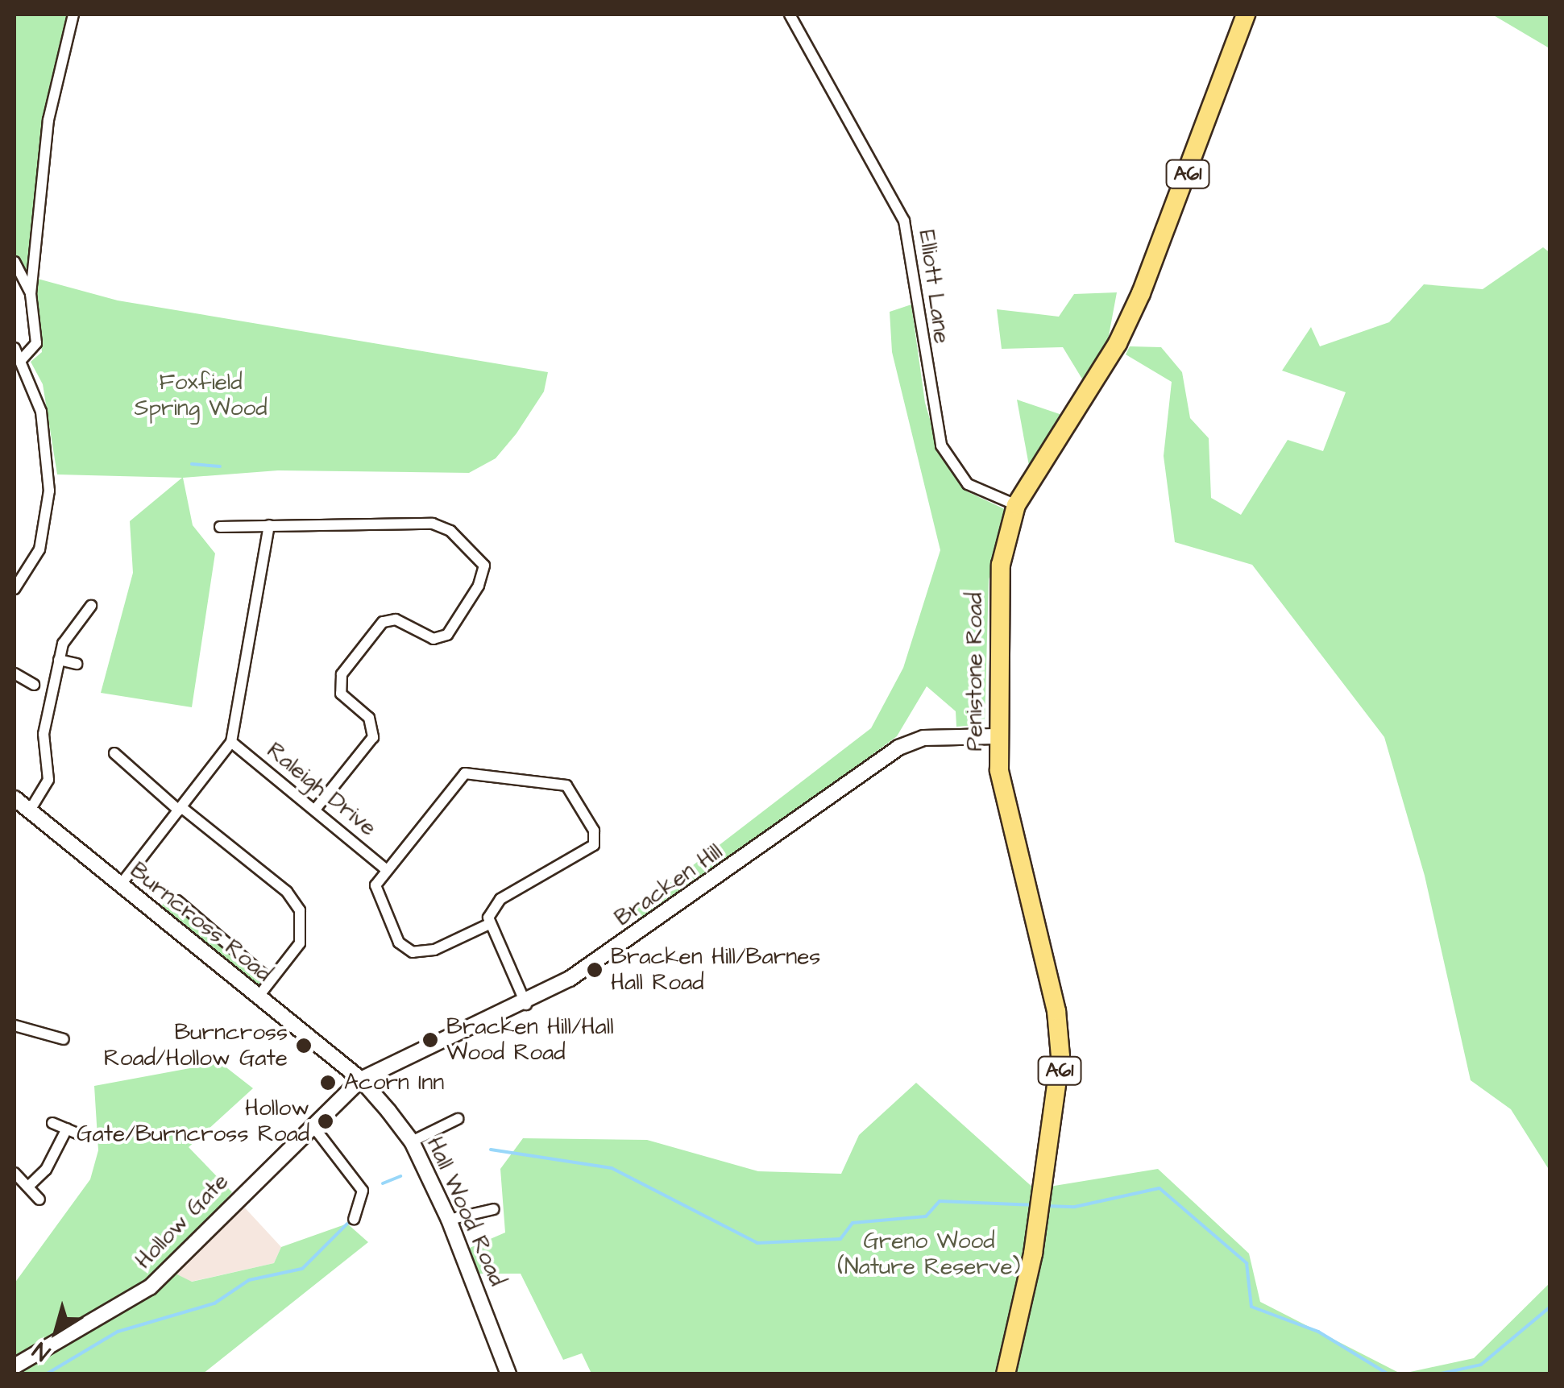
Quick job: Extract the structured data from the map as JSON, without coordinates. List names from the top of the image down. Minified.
{"streets":{"highway":["A61","Penistone Road"],"street":["Elliott Lane","Raleigh Drive","Bracken Hill","Burncross Road","Hall Wood Road","Hollow Gate"]},"crossings":[["Elliott Lane","Penistone Road"],["Penistone Road","Bracken Hill"],["Bracken Hill","Burncross Road"],["Bracken Hill","Hall Wood Road"],["Bracken Hill","Hollow Gate"],["Burncross Road","Hall Wood Road"],["Burncross Road","Hollow Gate"],["Hall Wood Road","Hollow Gate"]],"parks":["Foxfield Spring Wood","Greno Wood (Nature Reserve)"],"places":["Bracken Hill/Barnes Hall Road","Bracken Hill/Hall Wood Road","Burncross Road/Hollow Gate","Acorn Inn","Hollow Gate/Burncross Road"],"north":"bottom left"}
